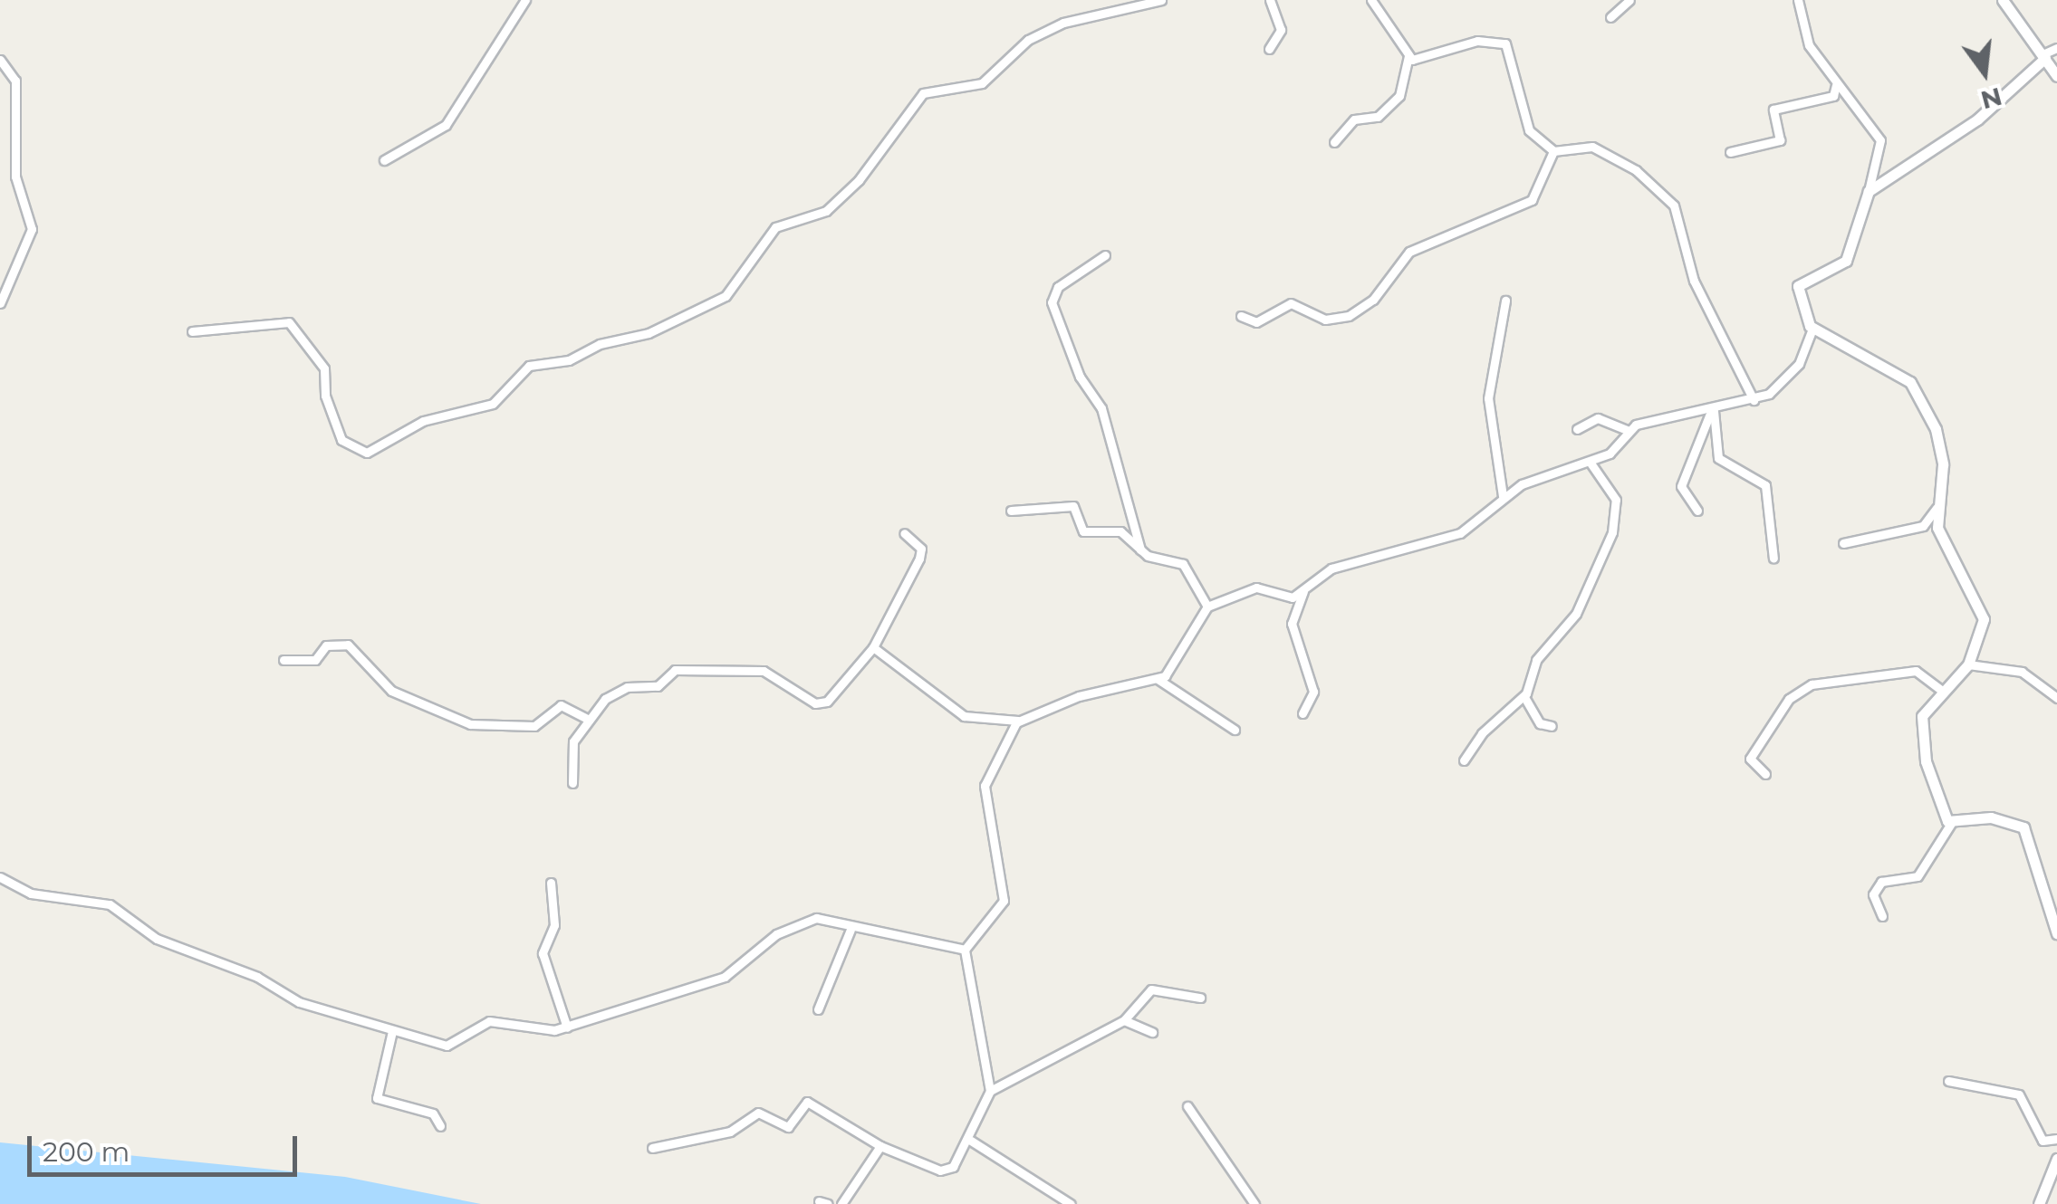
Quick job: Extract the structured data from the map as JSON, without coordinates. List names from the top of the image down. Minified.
{"scale_bar":"200 m","north":"bottom"}
